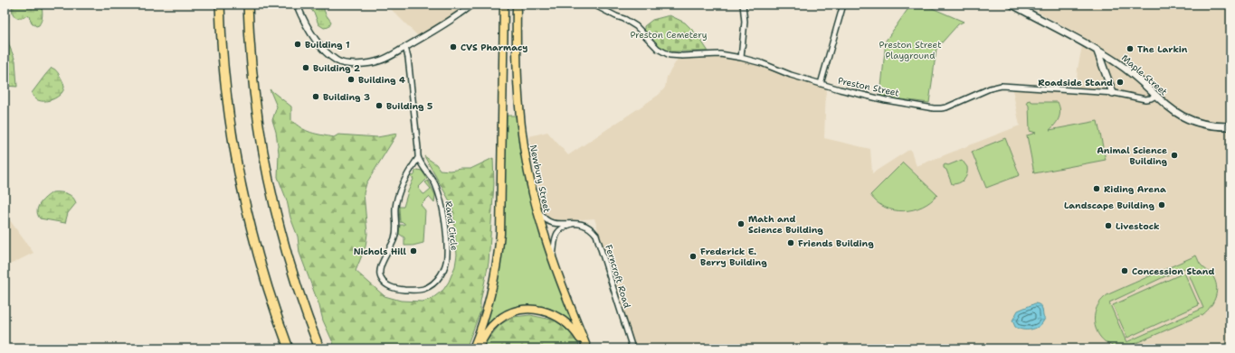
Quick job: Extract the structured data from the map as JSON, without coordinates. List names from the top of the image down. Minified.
{"streets":{"main road":["Maple Street","Newbury Street"],"street":["Preston Street","Rand Circle","Ferncroft Road"]},"crossings":[["Maple Street","Preston Street"],["Newbury Street","Ferncroft Road"]],"parks":["Preston Cemetery","Preston Street Playground"],"places":["Building 1","CVS Pharmacy","The Larkin","Building 2","Building 4","Roadside Stand","Building 3","Building 5","Animal Science Building","Riding Arena","Landscape Building","Math and Science Building","Livestock","Friends Building","Nichols Hill","Frederick E. Berry Building","Concession Stand"]}
